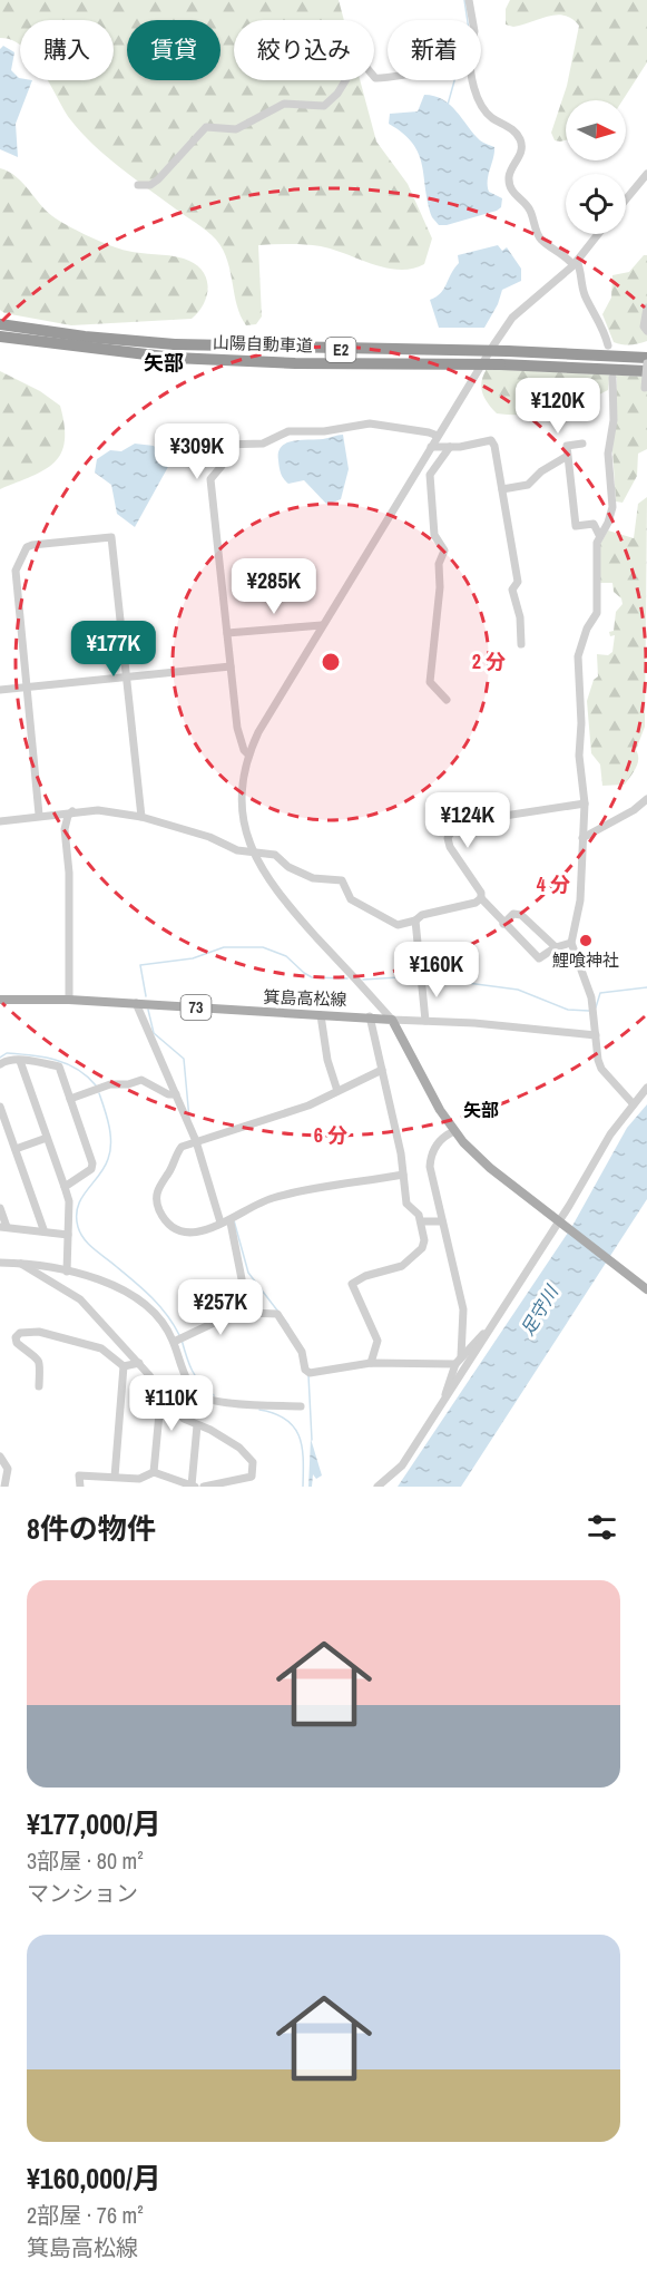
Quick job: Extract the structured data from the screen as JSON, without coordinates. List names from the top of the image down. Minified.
{"streets":{"highway":["山陽自動車道","E2"],"main road":["箕島高松線","73"]},"districts":["矢部","矢部"],"water":["足守川"],"places":["鯉喰神社"],"north":"right","page":{"chip":["購入","賃貸","絞り込み","新着"],"price":["¥120K","¥309K","¥285K","¥177K","¥124K","¥160K","¥257K","¥110K"],"heading":"8件の物件","list":[{"name":"¥177,000/月","note":"3部屋 · 80 m² · マンション"},{"name":"¥160,000/月","note":"2部屋 · 76 m² · 箕島高松線"}]},"rings":["2 分","4 分","6 分"]}
